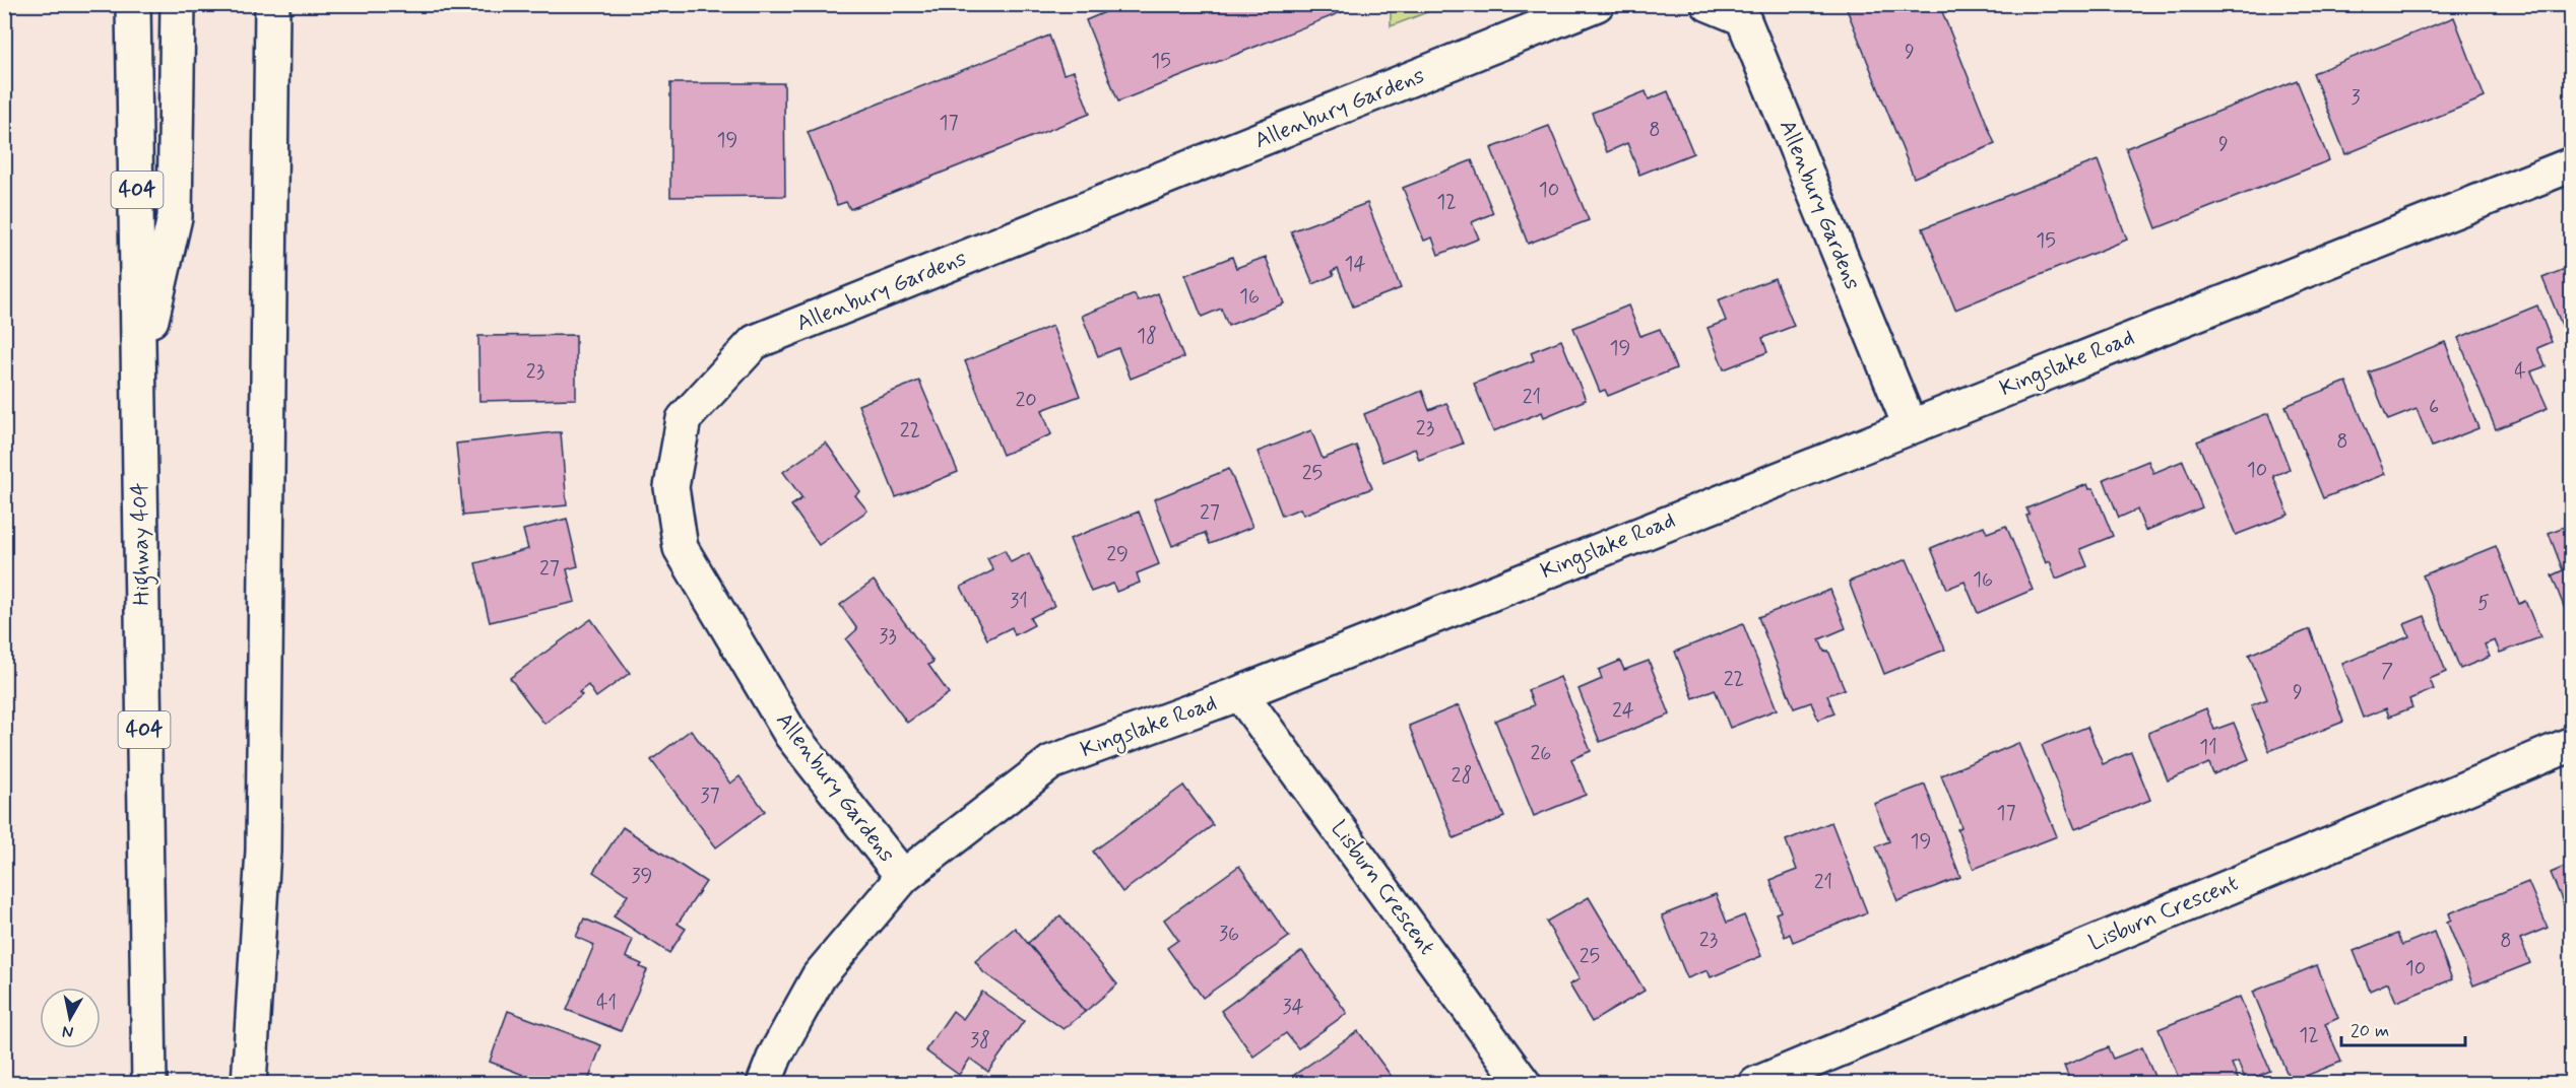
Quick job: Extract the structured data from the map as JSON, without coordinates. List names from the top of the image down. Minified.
{"streets":{"main road":["Allenbury Gardens","404","Kingslake Road","Highway 404","Lisburn Crescent"]},"crossings":[["Allenbury Gardens","Kingslake Road"],["Kingslake Road","Lisburn Crescent"]],"house_numbers":["9","15","3","17","8","19","9","10","12","15","14","16","18","19","23","4","21","20","6","23","22","8","10","25","27","29","27","16","31","5","33","7","22","9","24","11","26","28","37","17","19","39","21","36","23","8","25","10","41","34","12","38"],"scale_bar":"20 m","north":"bottom"}
